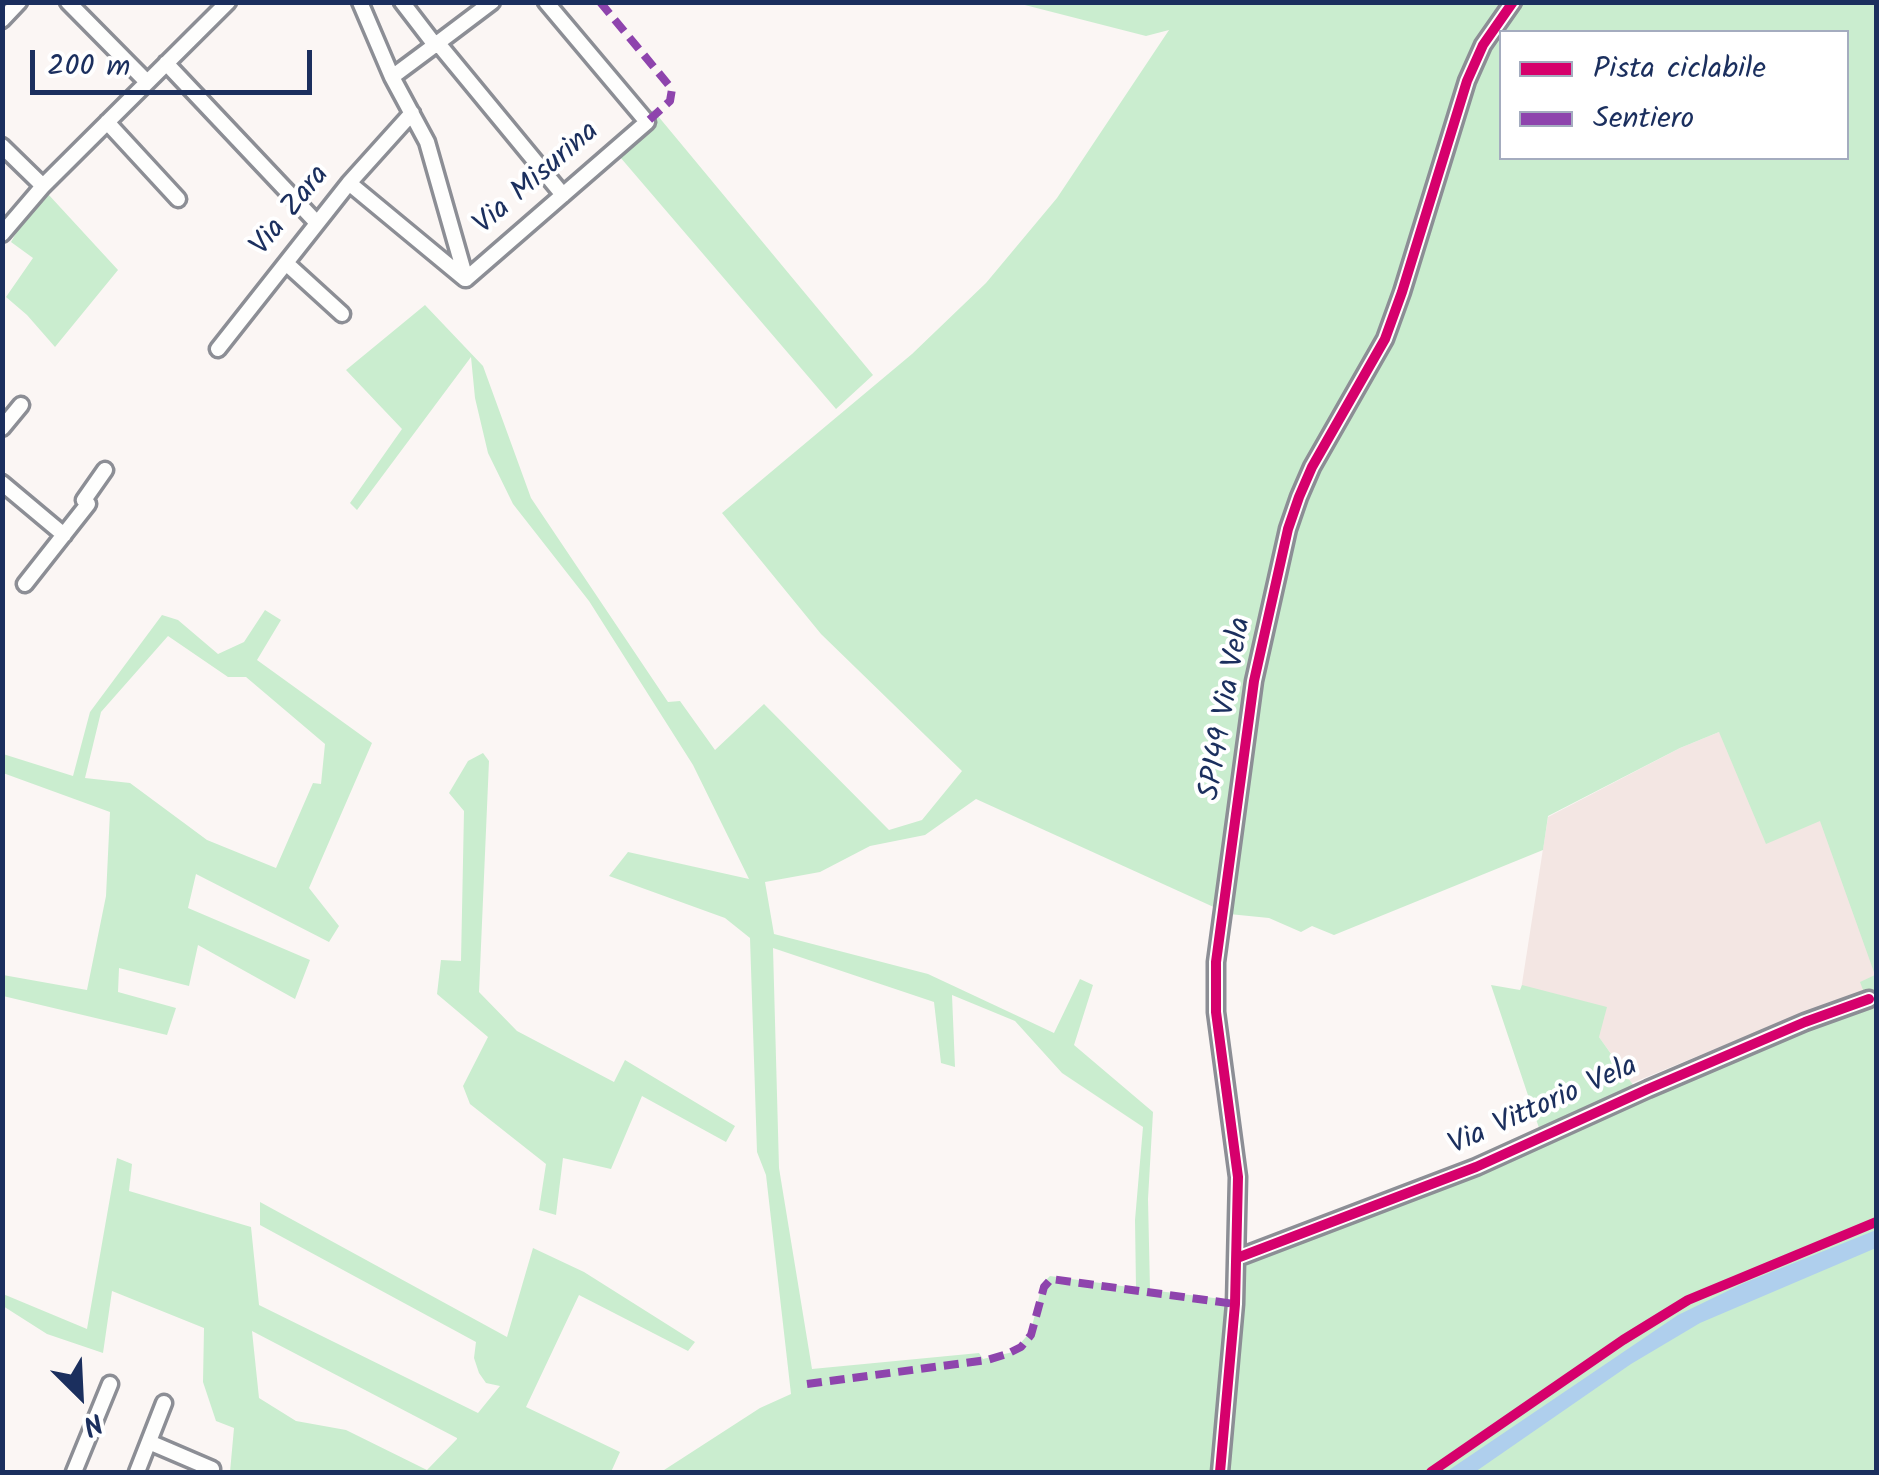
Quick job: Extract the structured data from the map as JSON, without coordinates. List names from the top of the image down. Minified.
{"streets":{"street":["Via Misurina","Via Zara","SP149 Via Vela","Via Vittorio Vela"]},"crossings":[["SP149 Via Vela","Via Vittorio Vela"]],"legend":["Pista ciclabile","Sentiero"],"scale_bar":"200 m","north":"bottom right"}
